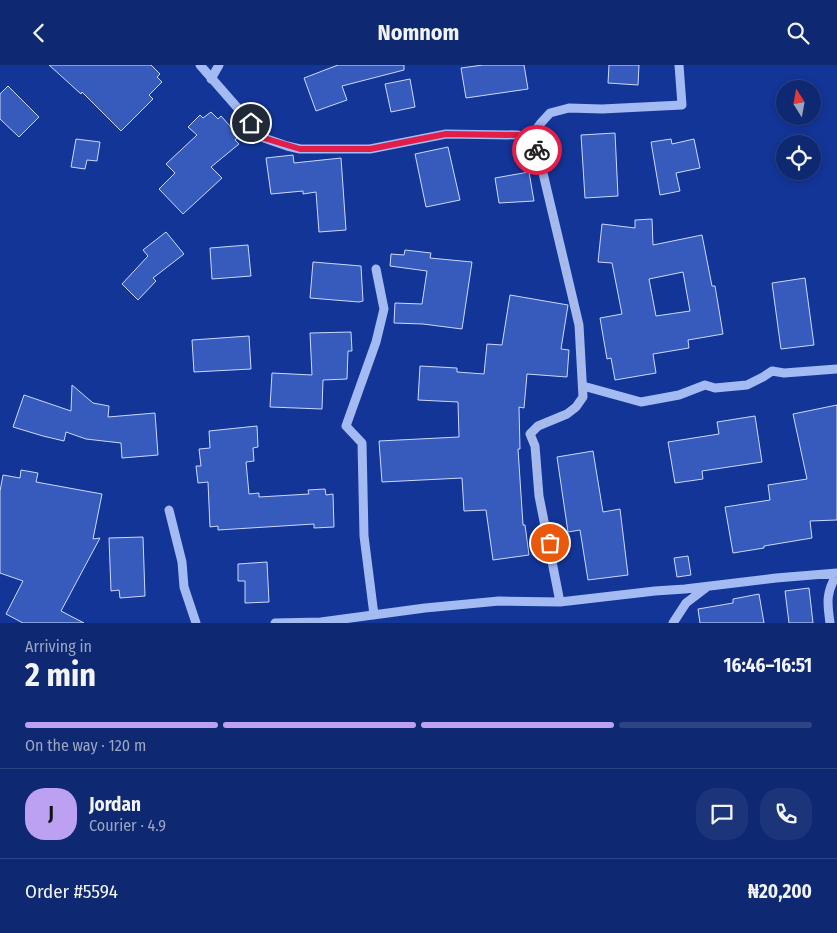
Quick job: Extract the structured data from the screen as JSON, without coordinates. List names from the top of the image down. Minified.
{"north":"top","page":{"header":"Nomnom","heading":["2 min","Arriving in","16:46–16:51"],"panel":["Jordan","Courier · 4.9","Order #5594","₦20,200"],"bar":"On the way · 120 m","round":"J"}}
